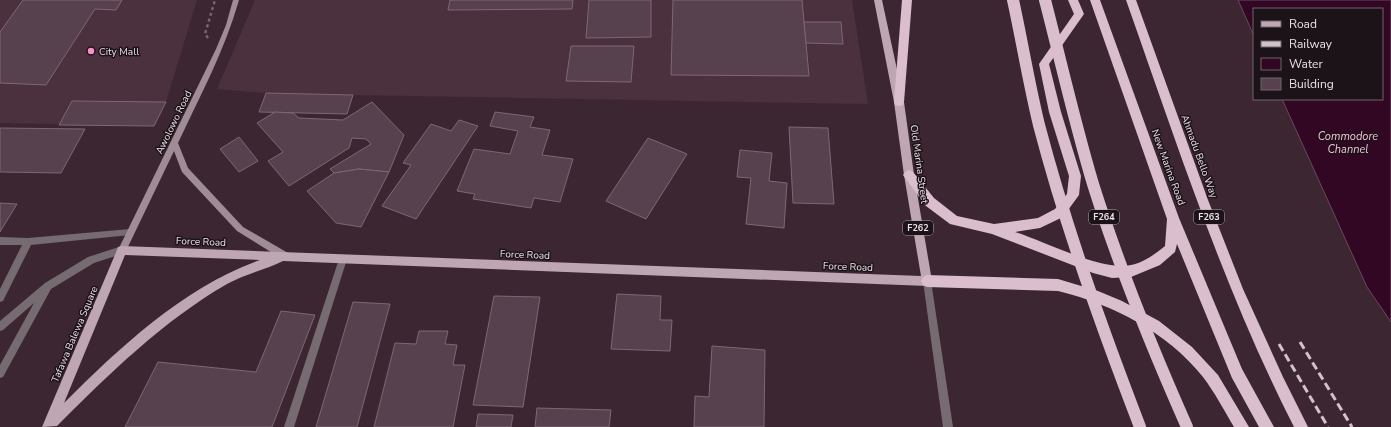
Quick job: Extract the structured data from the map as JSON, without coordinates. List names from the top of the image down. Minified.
{"streets":{"highway":["Ahmadu Bello Way","New Marina Road","F264","F263"],"main road":["Awolowo Road","Old Marina Street","F262","Force Road","Tafawa Balewa Square"]},"crossings":[["Awolowo Road","Force Road"],["Awolowo Road","Tafawa Balewa Square"],["Old Marina Street","Force Road"],["Force Road","Tafawa Balewa Square"]],"water":["Commodore Channel"],"places":["City Mall"],"legend":["Road","Railway","Water","Building"]}
